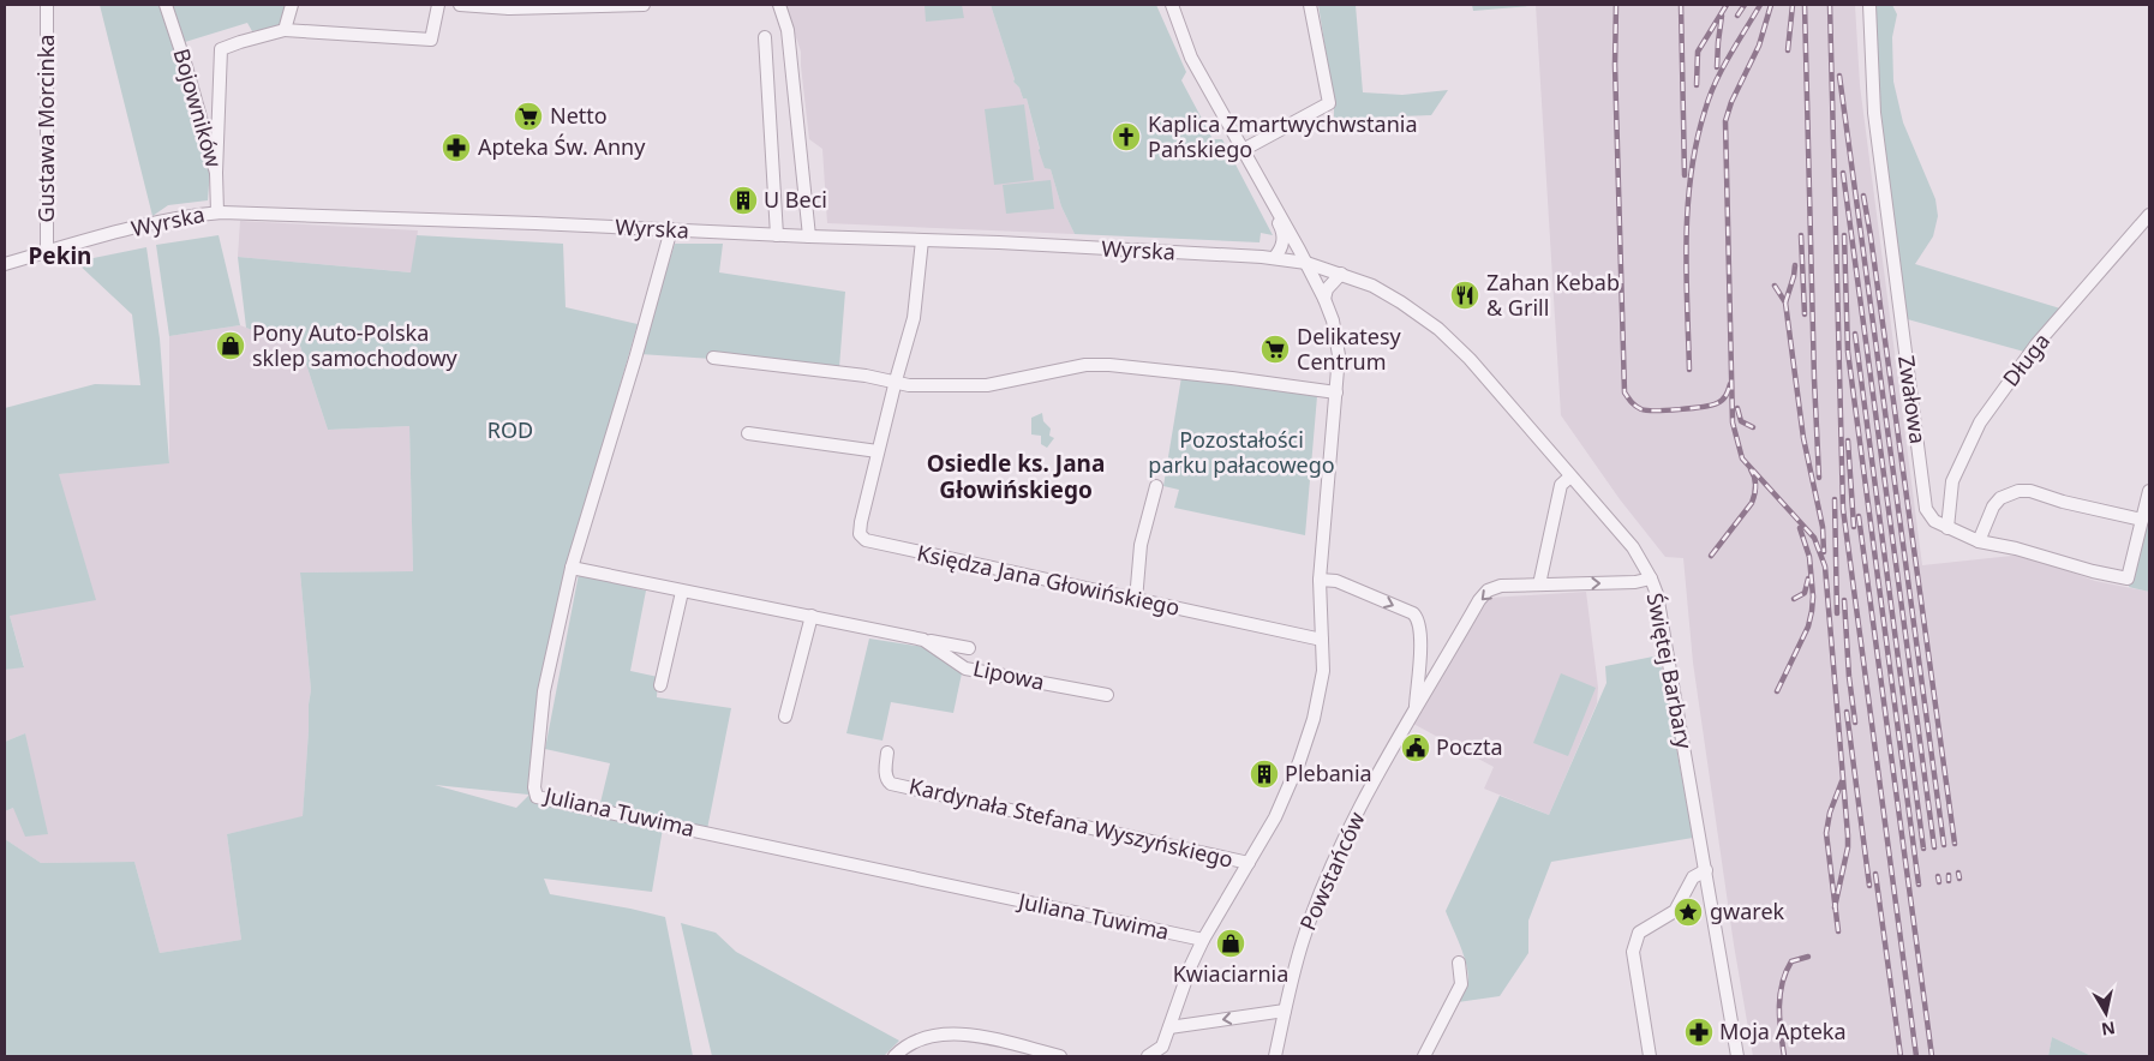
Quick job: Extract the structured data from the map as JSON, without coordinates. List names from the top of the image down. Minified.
{"streets":{"street":["Bojowników","Gustawa Morcinka","Wyrska","Długa","Zwałowa","Księdza Jana Głowińskiego","Świętej Barbary","Lipowa","Juliana Tuwima","Kardynała Stefana Wyszyńskiego","Powstańców"]},"crossings":[["Bojowników","Wyrska"],["Gustawa Morcinka","Wyrska"],["Wyrska","Księdza Jana Głowińskiego"],["Wyrska","Świętej Barbary"],["Wyrska","Juliana Tuwima"],["Wyrska","Kardynała Stefana Wyszyńskiego"],["Długa","Zwałowa"],["Księdza Jana Głowińskiego","Kardynała Stefana Wyszyńskiego"],["Świętej Barbary","Kardynała Stefana Wyszyńskiego"],["Świętej Barbary","Powstańców"],["Lipowa","Juliana Tuwima"],["Juliana Tuwima","Kardynała Stefana Wyszyńskiego"]],"districts":["Pekin","Osiedle ks. Jana Głowińskiego"],"parks":["ROD","Pozostałości parku pałacowego"],"places":{"supermarket":["Netto","Delikatesy Centrum"],"church":["Kaplica Zmartwychwstania Pańskiego"],"pharmacy":["Apteka Św. Anny","Moja Apteka"],"building":["U Beci","Plebania"],"restaurant":["Zahan Kebab & Grill"],"shop":["Pony Auto-Polska sklep samochodowy","Kwiaciarnia"],"public building":["Poczta"],"place":["gwarek"]},"north":"bottom"}
